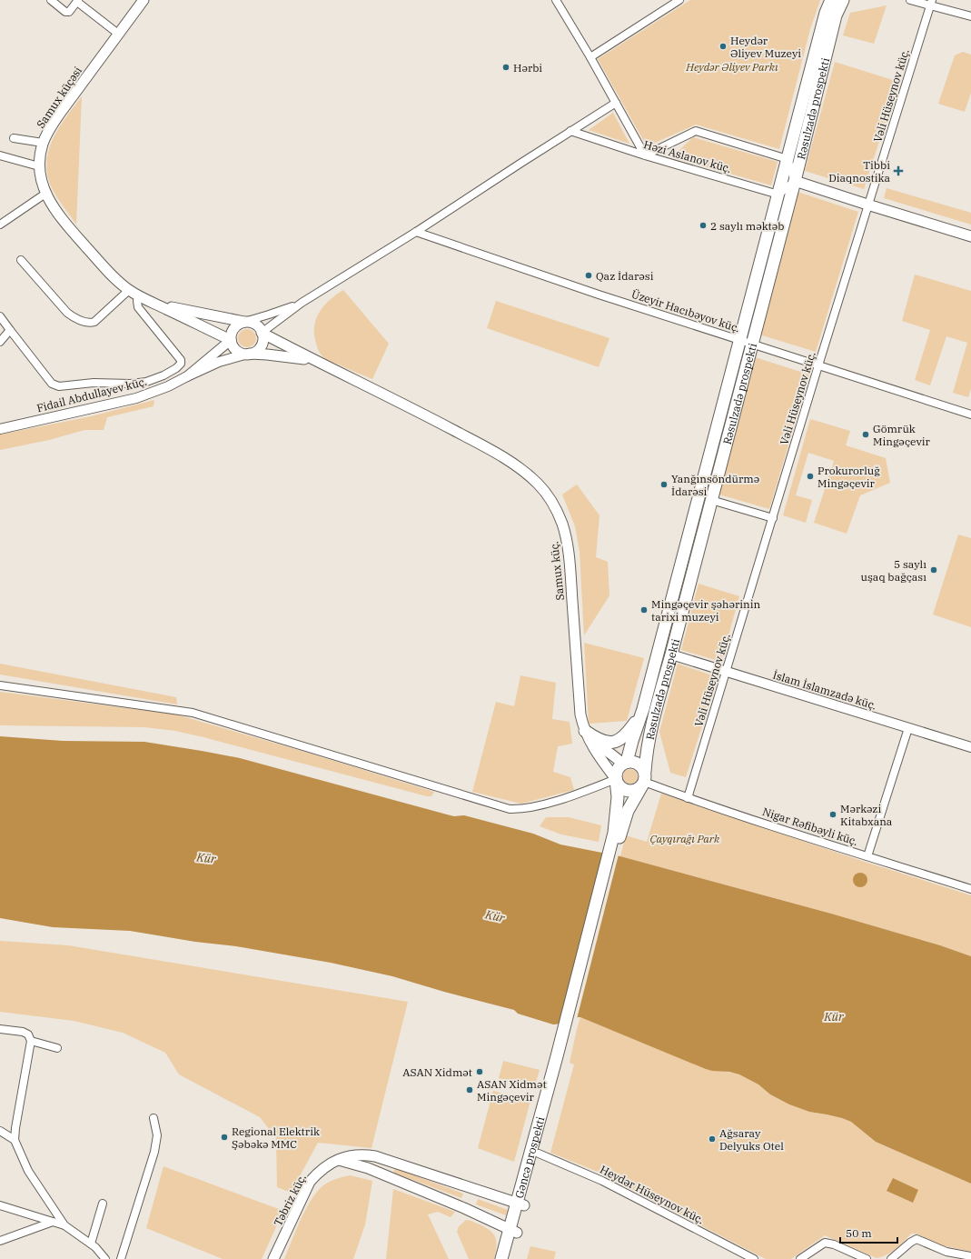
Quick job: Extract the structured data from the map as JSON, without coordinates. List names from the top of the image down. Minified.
{"streets":{"main road":["Samux küçəsi","Rəsulzadə prospekti","Samux küç.","Gəncə prospekti","Təbriz küç."],"street":["Vəli Hüseynov küç.","Həzi Aslanov küç.","Üzeyir Hacıbəyov küç.","Fidail Abdullayev küç.","İslam İslamzadə küç.","Nigar Rəfibəyli küç.","Heydər Hüseynov küç."]},"crossings":[["Vəli Hüseynov küç.","Üzeyir Hacıbəyov küç."],["Vəli Hüseynov küç.","İslam İslamzadə küç."],["Vəli Hüseynov küç.","Nigar Rəfibəyli küç."],["Rəsulzadə prospekti","Həzi Aslanov küç."],["Rəsulzadə prospekti","Üzeyir Hacıbəyov küç."],["Rəsulzadə prospekti","Samux küç."],["Rəsulzadə prospekti","İslam İslamzadə küç."],["Rəsulzadə prospekti","Nigar Rəfibəyli küç."],["Samux küç.","Nigar Rəfibəyli küç."],["Gəncə prospekti","Heydər Hüseynov küç."],["Gəncə prospekti","Təbriz küç."]],"water":["Kür"],"parks":["Heydər Əliyev Parkı","Çayqırağı Park"],"places":{"other":["Heydər Əliyev Muzeyi","Hərbi","2 saylı məktəb","Qaz İdarəsi","Gömrük Mingəçevir","Prokurorluğ Mingəçevir","Yanğınsöndürmə İdarəsi","5 saylı uşaq bağçası","Mingəçevir şəhərinin tarixi muzeyi","Mərkəzi Kitabxana","ASAN Xidmət","ASAN Xidmət Mingəçevir","Regional Elektrik Şəbəkə MMC","Ağsaray Delyuks Otel"],"health":["Tibbi Diaqnostika"]},"scale_bar":"50 m"}
